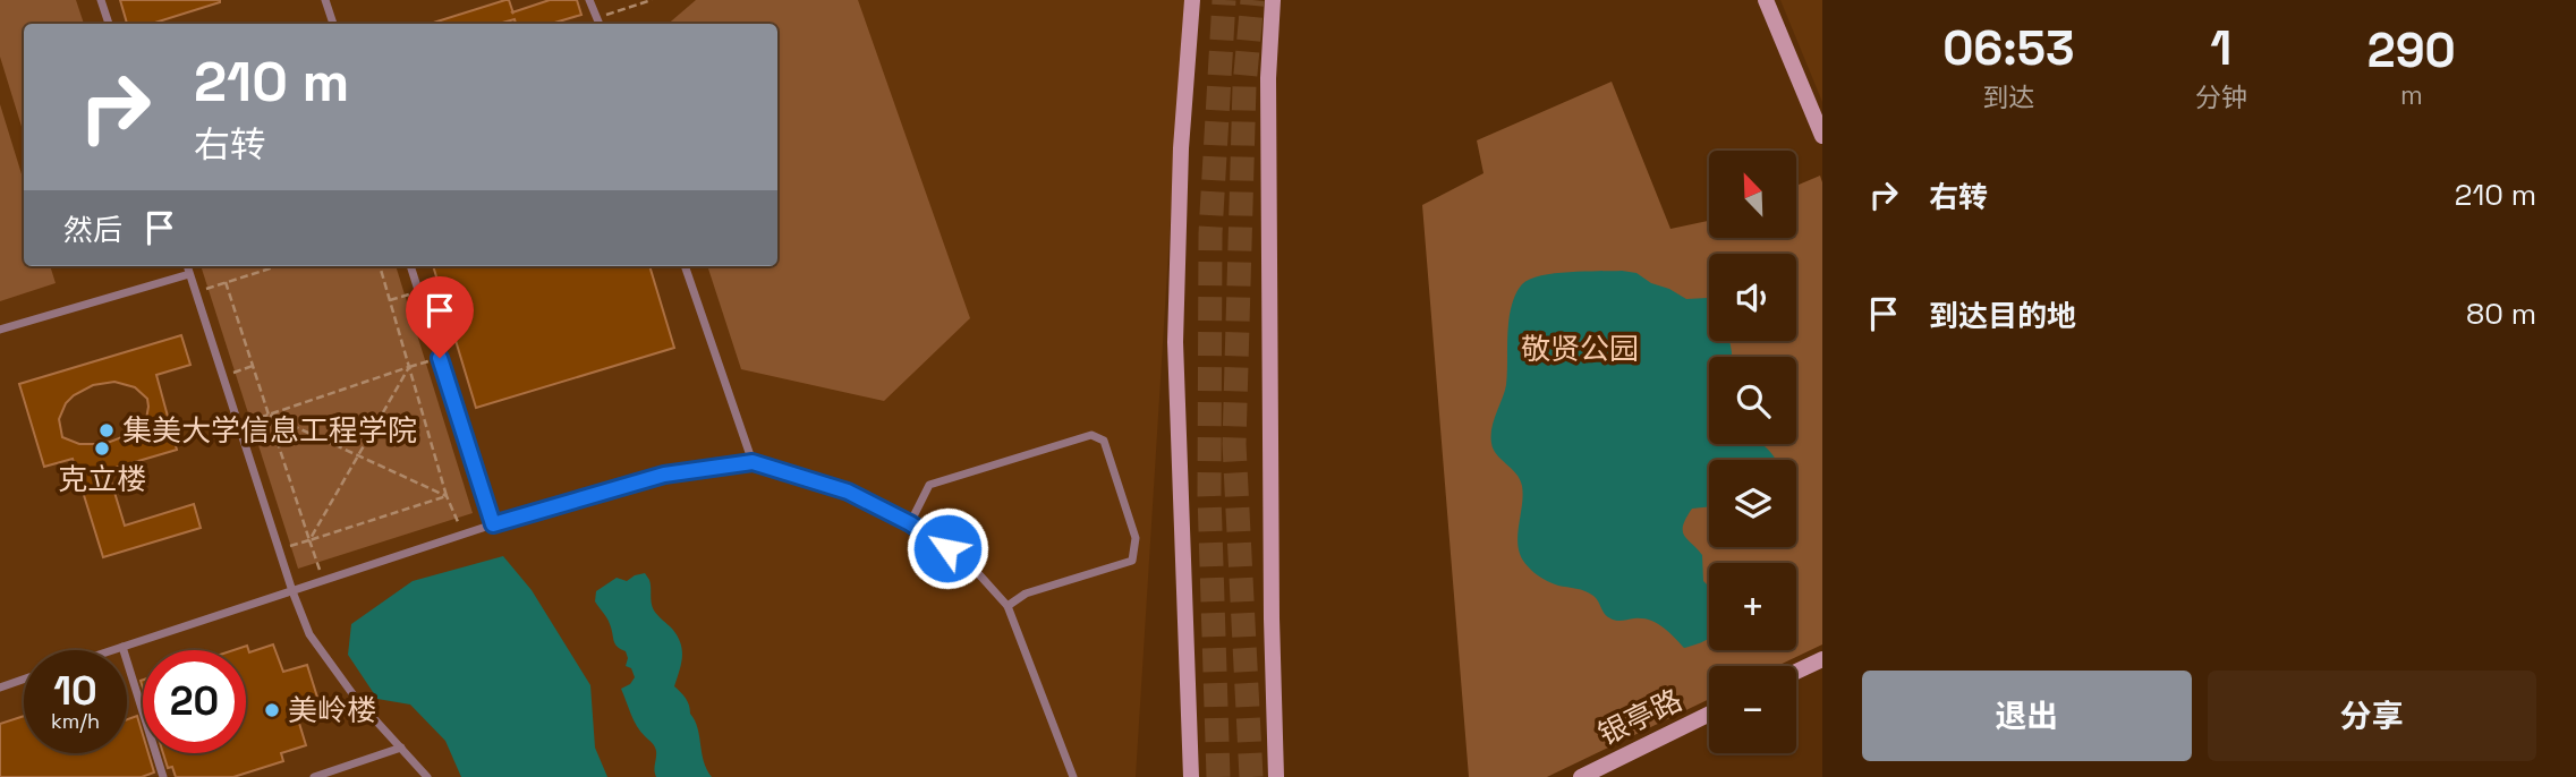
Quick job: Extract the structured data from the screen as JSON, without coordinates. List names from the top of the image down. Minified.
{"streets":{"main road":["银亭路"]},"parks":["敬贤公园"],"places":["集美大学信息工程学院","克立楼","美岭楼"],"north":"top left","page":{"eta":["06:53","到达","1","分钟","290","m"],"turn":["210 m","右转"],"list":[{"name":"右转","value":"210 m"},{"name":"到达目的地","value":"80 m"}],"map_buttons":["+","−"],"then":"然后","speed":"10 km/h","limit":"20","buttons":["退出","分享"]}}
